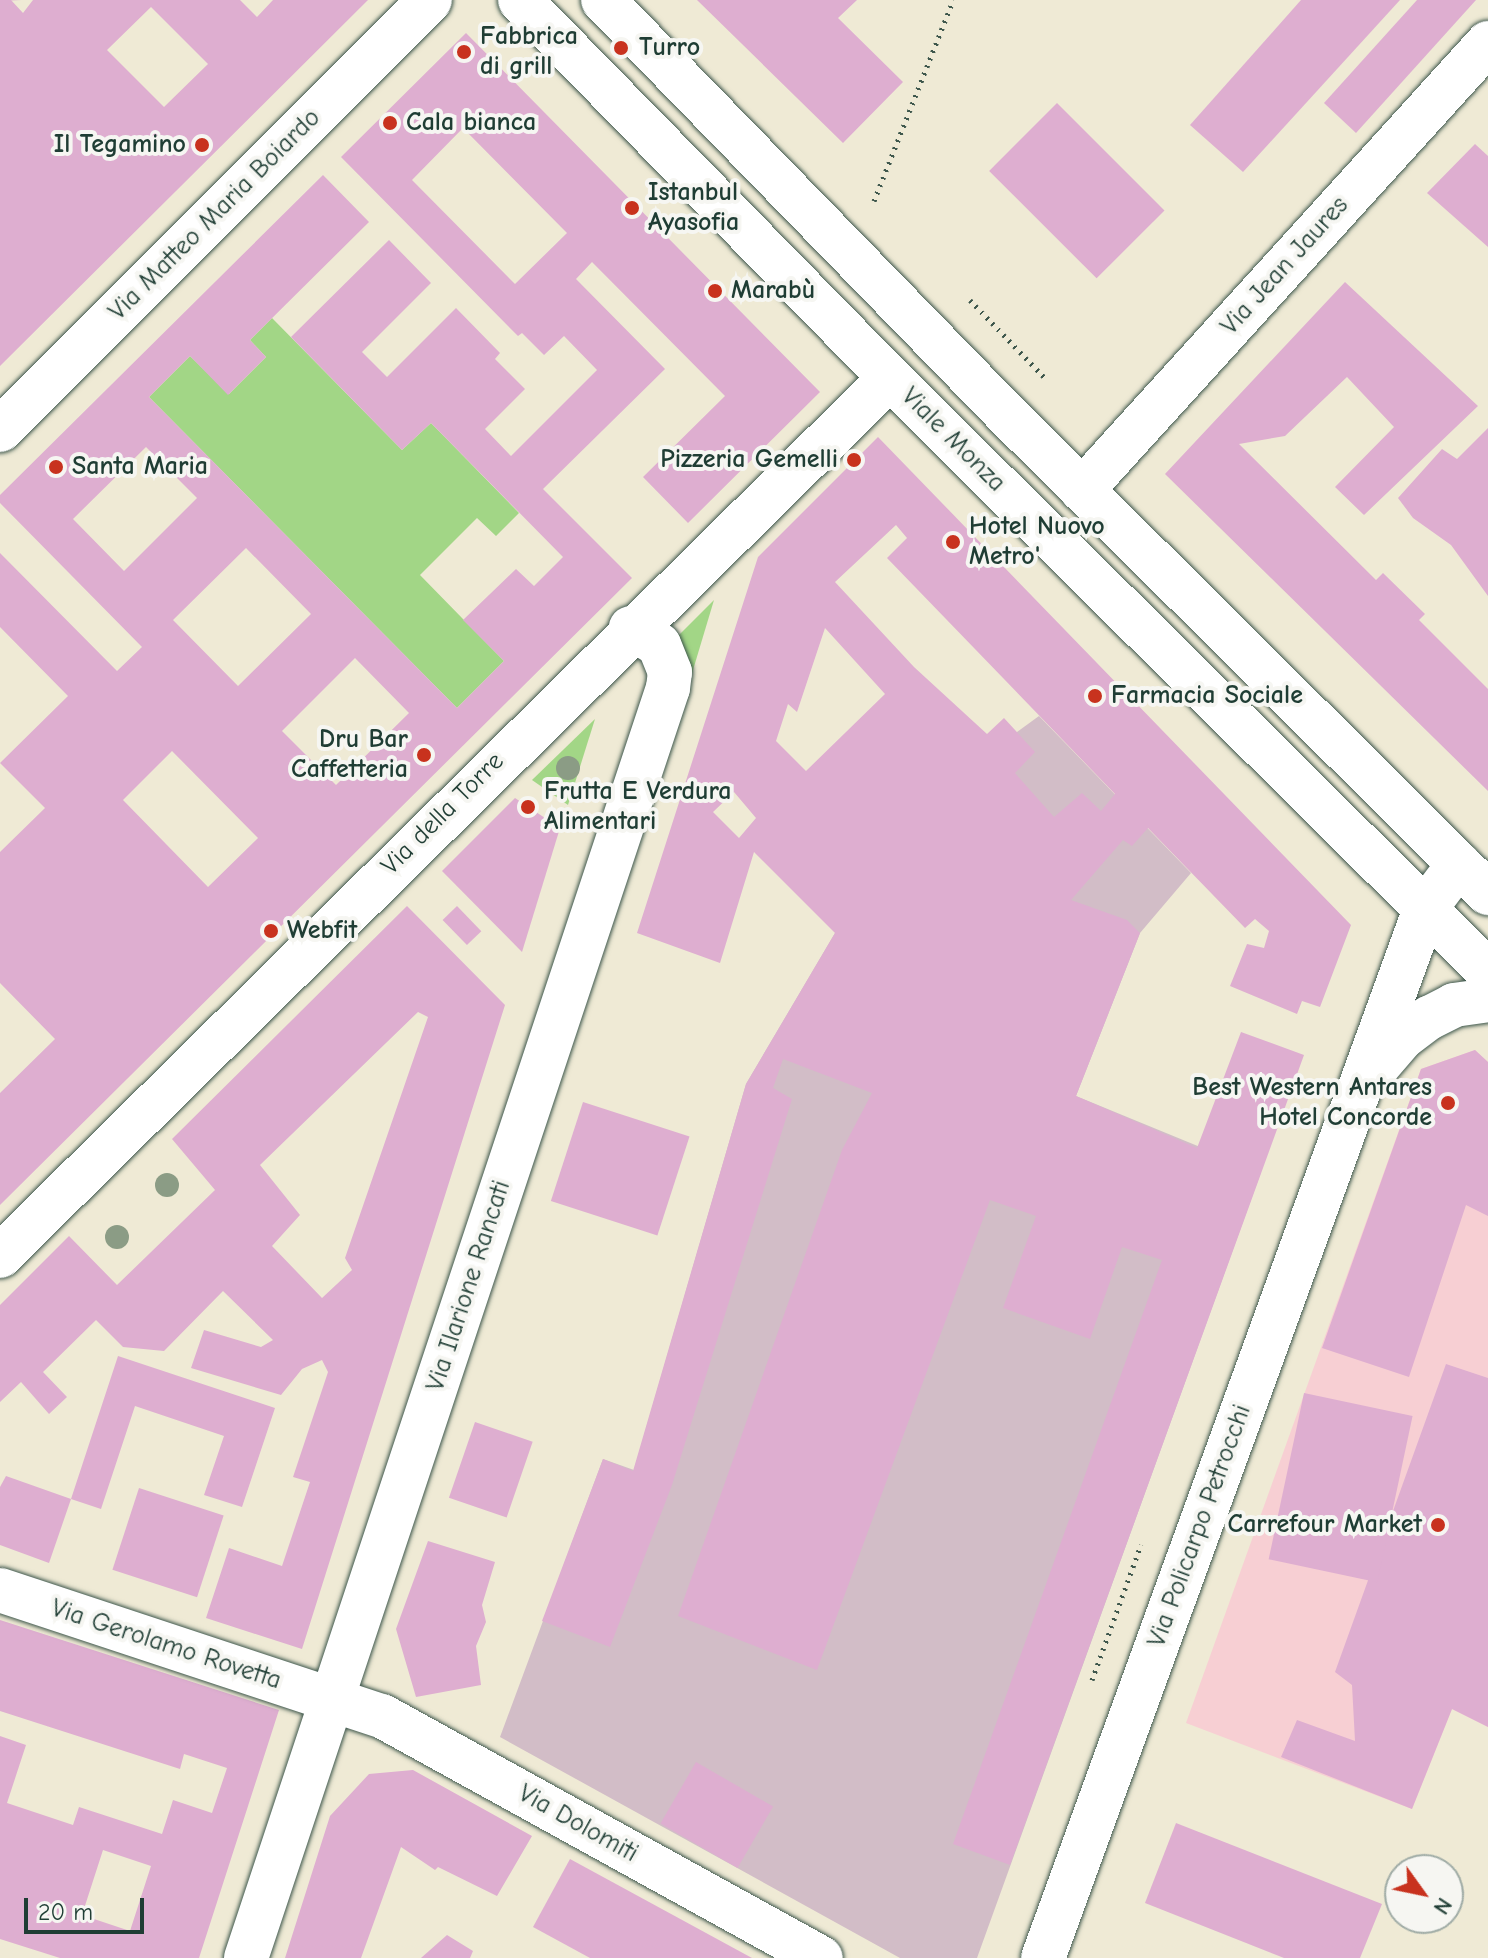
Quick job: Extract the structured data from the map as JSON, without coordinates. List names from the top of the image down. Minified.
{"streets":{"street":["Via Matteo Maria Boiardo","Via Jean Jaures","Viale Monza","Via della Torre","Via Ilarione Rancati","Via Policarpo Petrocchi","Via Gerolamo Rovetta","Via Dolomiti"]},"crossings":[["Viale Monza","Via della Torre"],["Viale Monza","Via Policarpo Petrocchi"],["Via della Torre","Via Ilarione Rancati"],["Via Ilarione Rancati","Via Gerolamo Rovetta"],["Via Ilarione Rancati","Via Dolomiti"],["Via Gerolamo Rovetta","Via Dolomiti"]],"places":["Turro","Fabbrica di grill","Cala bianca","Il Tegamino","Istanbul Ayasofia","Marabù","Pizzeria Gemelli","Santa Maria","Hotel Nuovo Metro'","Farmacia Sociale","Dru Bar Caffetteria","Frutta E Verdura Alimentari","Webfit","Best Western Antares Hotel Concorde","Carrefour Market"],"scale_bar":"20 m","north":"bottom right"}
